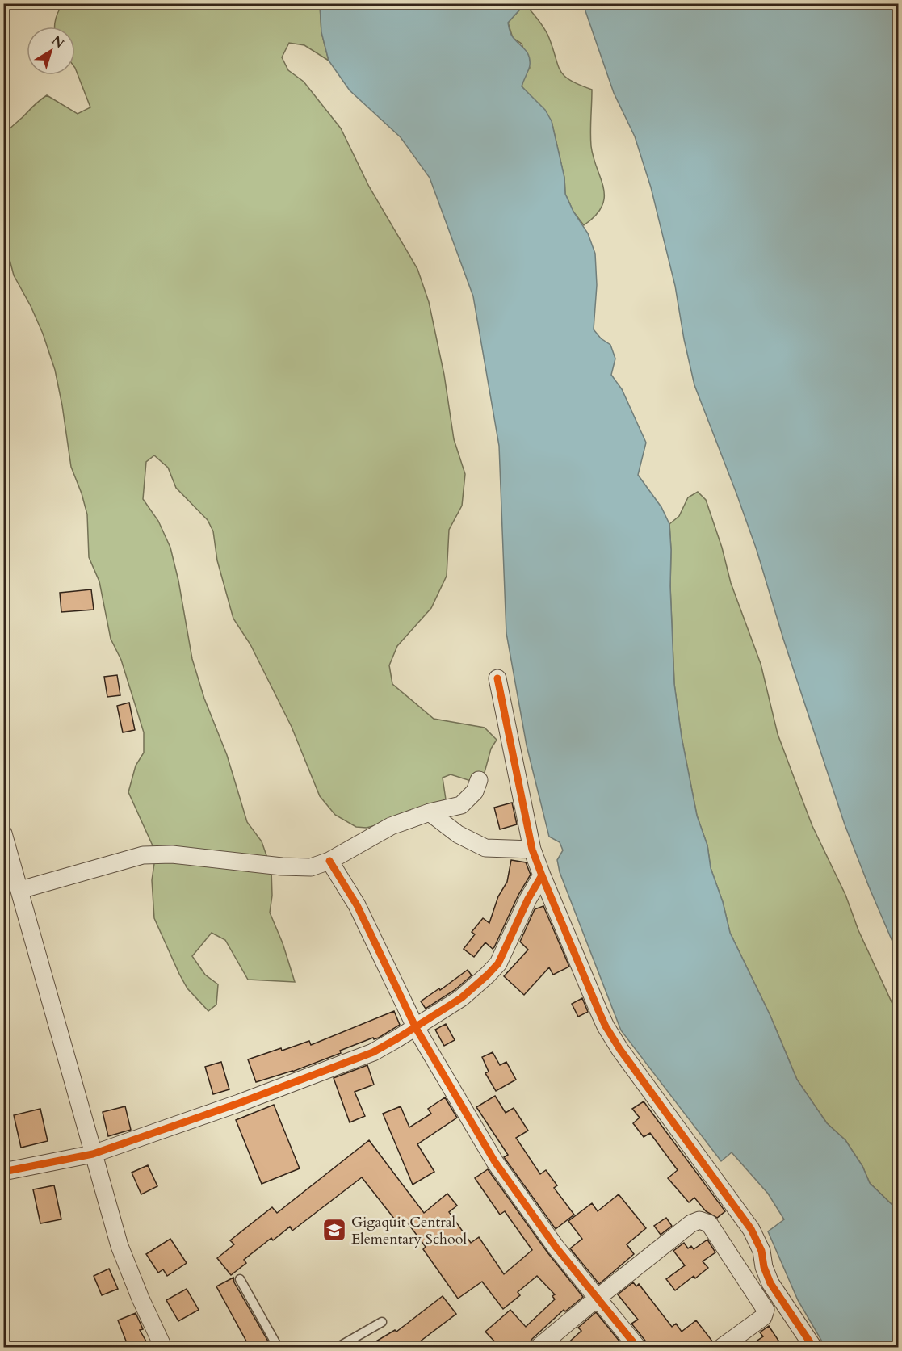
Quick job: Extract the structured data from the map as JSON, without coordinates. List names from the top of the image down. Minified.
{"places":{"school or university":["Gigaquit Central Elementary School"]},"north":"top right"}
